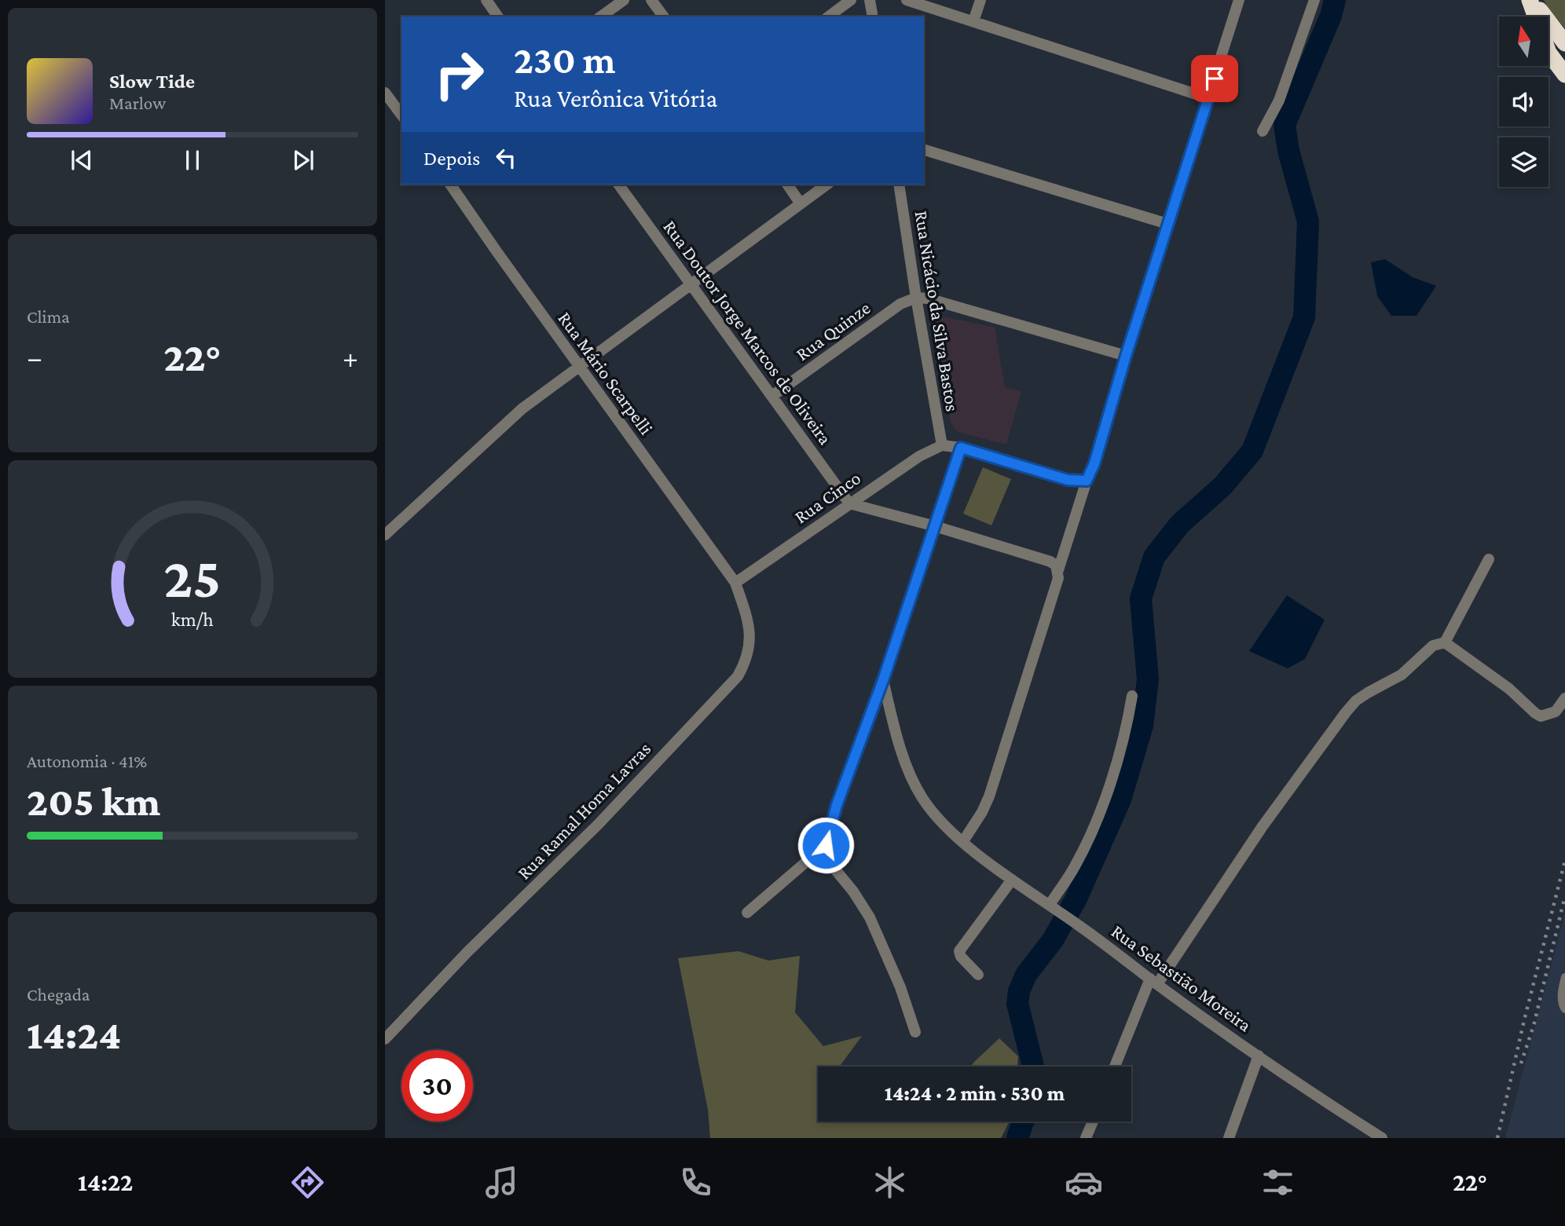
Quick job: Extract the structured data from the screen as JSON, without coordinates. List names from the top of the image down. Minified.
{"streets":{"street":["Rua Nicácio da Silva Bastos","Rua Quinze","Rua Doutor Jorge Marcos de Oliveira","Rua Mário Scarpelli","Rua Cinco","Rua Ramal Homa Lavras","Rua Sebastião Moreira"]},"crossings":[["Rua Nicácio da Silva Bastos","Rua Quinze"],["Rua Nicácio da Silva Bastos","Rua Cinco"],["Rua Quinze","Rua Doutor Jorge Marcos de Oliveira"],["Rua Doutor Jorge Marcos de Oliveira","Rua Cinco"],["Rua Mário Scarpelli","Rua Cinco"],["Rua Mário Scarpelli","Rua Ramal Homa Lavras"],["Rua Cinco","Rua Ramal Homa Lavras"]],"north":"top","page":{"turn":["230 m","Rua Verônica Vitória"],"song":["Slow Tide","Marlow"],"then":"Depois","tile":["Clima",["Autonomia · 41%","205 km"],["Chegada","14:24"]],"heat":["−","22°","+"],"limit":"30","trip":"14:24 · 2 min · 530 m","tabs":["14:22","22°"],"gauge":["25","km/h"]}}
